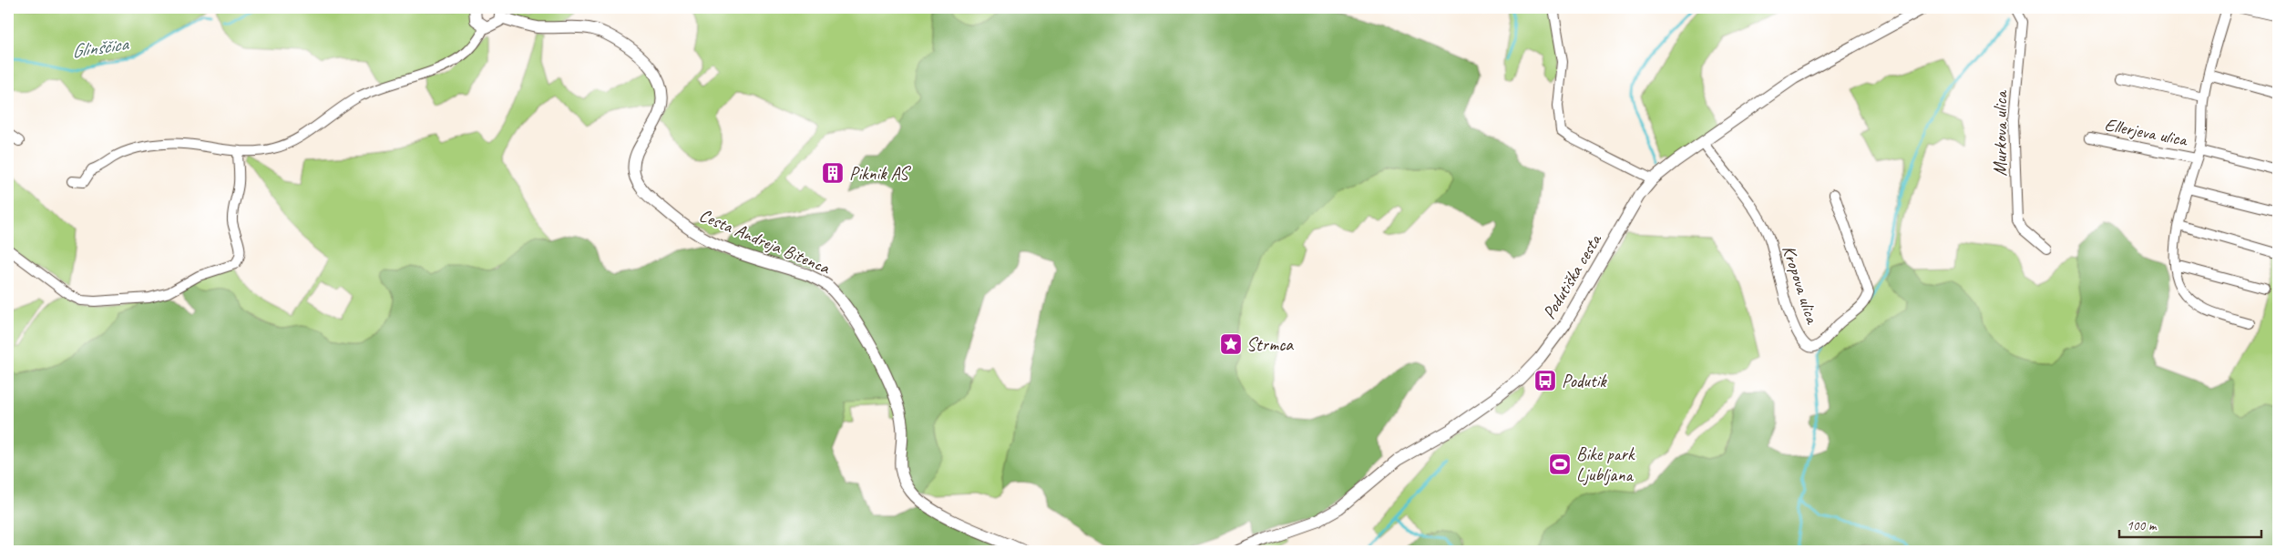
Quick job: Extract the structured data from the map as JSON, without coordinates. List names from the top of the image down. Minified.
{"streets":{"street":["Ellerjeva ulica","Murkova ulica","Cesta Andreja Bitenca","Podutiška cesta","Kropova ulica"]},"crossings":[["Podutiška cesta","Kropova ulica"]],"water":["Glinščica"],"places":{"building":["Piknik AS"],"place":["Strmca"],"bus stop":["Podutik"],"sports":["Bike park Ljubljana"]},"scale_bar":"100 m"}
